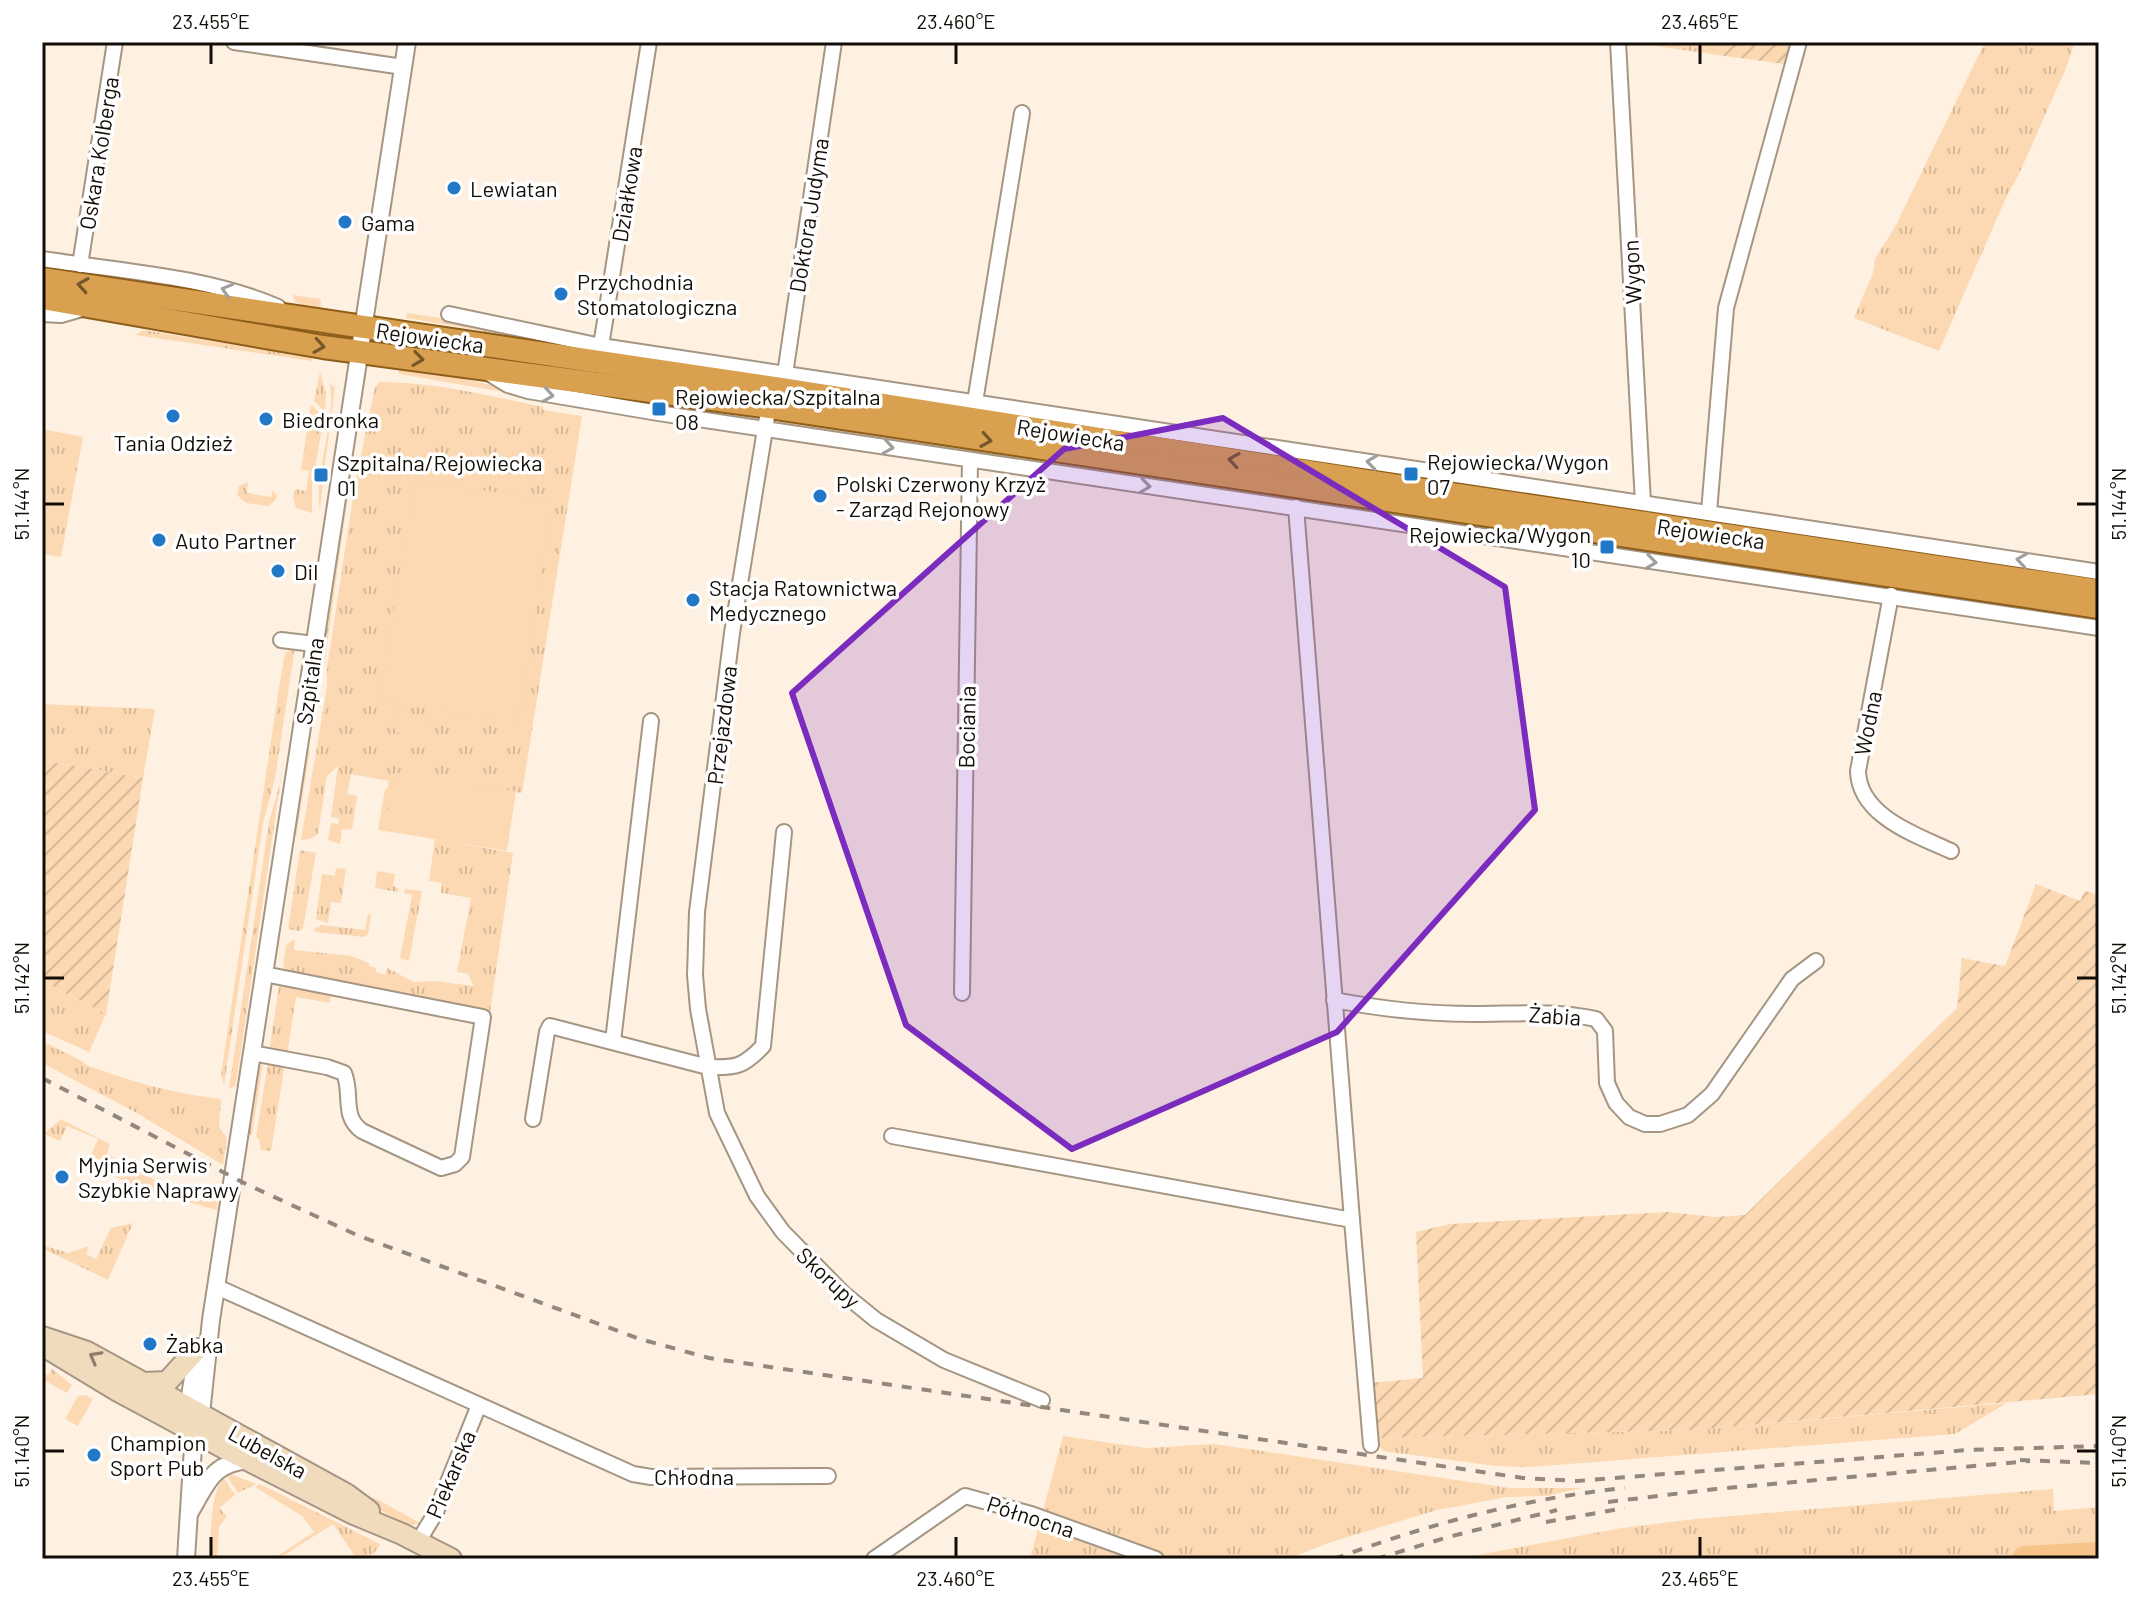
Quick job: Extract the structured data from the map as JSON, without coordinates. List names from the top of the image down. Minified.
{"streets":{"highway":["Rejowiecka"],"main road":["Lubelska"],"street":["Oskara Kolberga","Działkowa","Doktora Judyma","Wygon","Szpitalna","Wodna","Przejazdowa","Bociania","Żabia","Skorupy","Piekarska","Chłodna","Północna"]},"crossings":[["Doktora Judyma","Rejowiecka"],["Doktora Judyma","Przejazdowa"],["Rejowiecka","Szpitalna"],["Rejowiecka","Przejazdowa"],["Szpitalna","Lubelska"],["Szpitalna","Chłodna"],["Przejazdowa","Skorupy"],["Lubelska","Piekarska"],["Piekarska","Chłodna"]],"places":{"other":["Lewiatan","Gama","Przychodnia Stomatologiczna","Tania Odzież","Biedronka","Polski Czerwony Krzyż - Zarząd Rejonowy","Auto Partner","Dil","Stacja Ratownictwa Medycznego","Myjnia Serwis Szybkie Naprawy","Żabka","Champion Sport Pub"],"transit":["Rejowiecka/Szpitalna 08","Rejowiecka/Wygon 07","Szpitalna/Rejowiecka 01","Rejowiecka/Wygon 10"]},"coordinates":["23.455°E","23.460°E","23.465°E","51.144°N","51.142°N","51.140°N"]}
